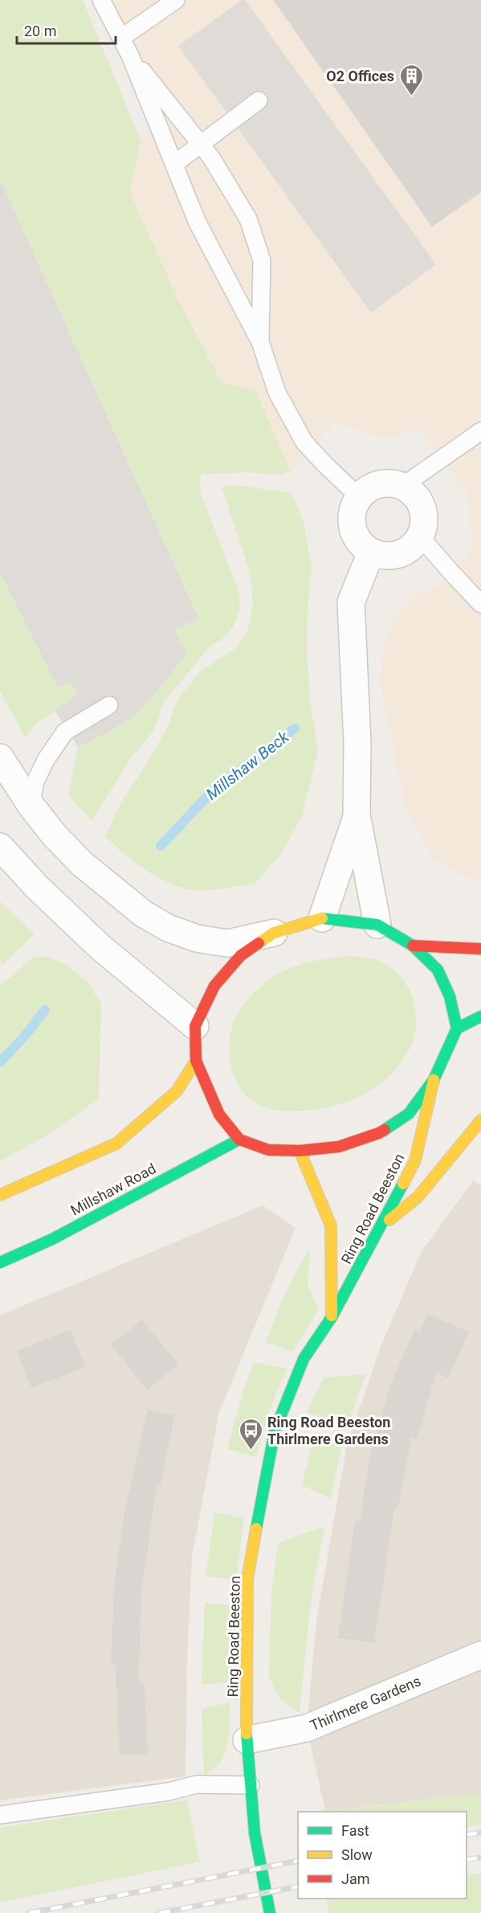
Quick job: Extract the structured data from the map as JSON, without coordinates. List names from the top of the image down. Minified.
{"streets":{"main road":["Millshaw Road","Ring Road Beeston"],"street":["Thirlmere Gardens"]},"crossings":[["Ring Road Beeston","Thirlmere Gardens"]],"water":["Millshaw Beck"],"places":{"building":["O2 Offices"],"bus stop":["Ring Road Beeston Thirlmere Gardens"]},"legend":["Fast","Slow","Jam"],"scale_bar":"20 m"}
